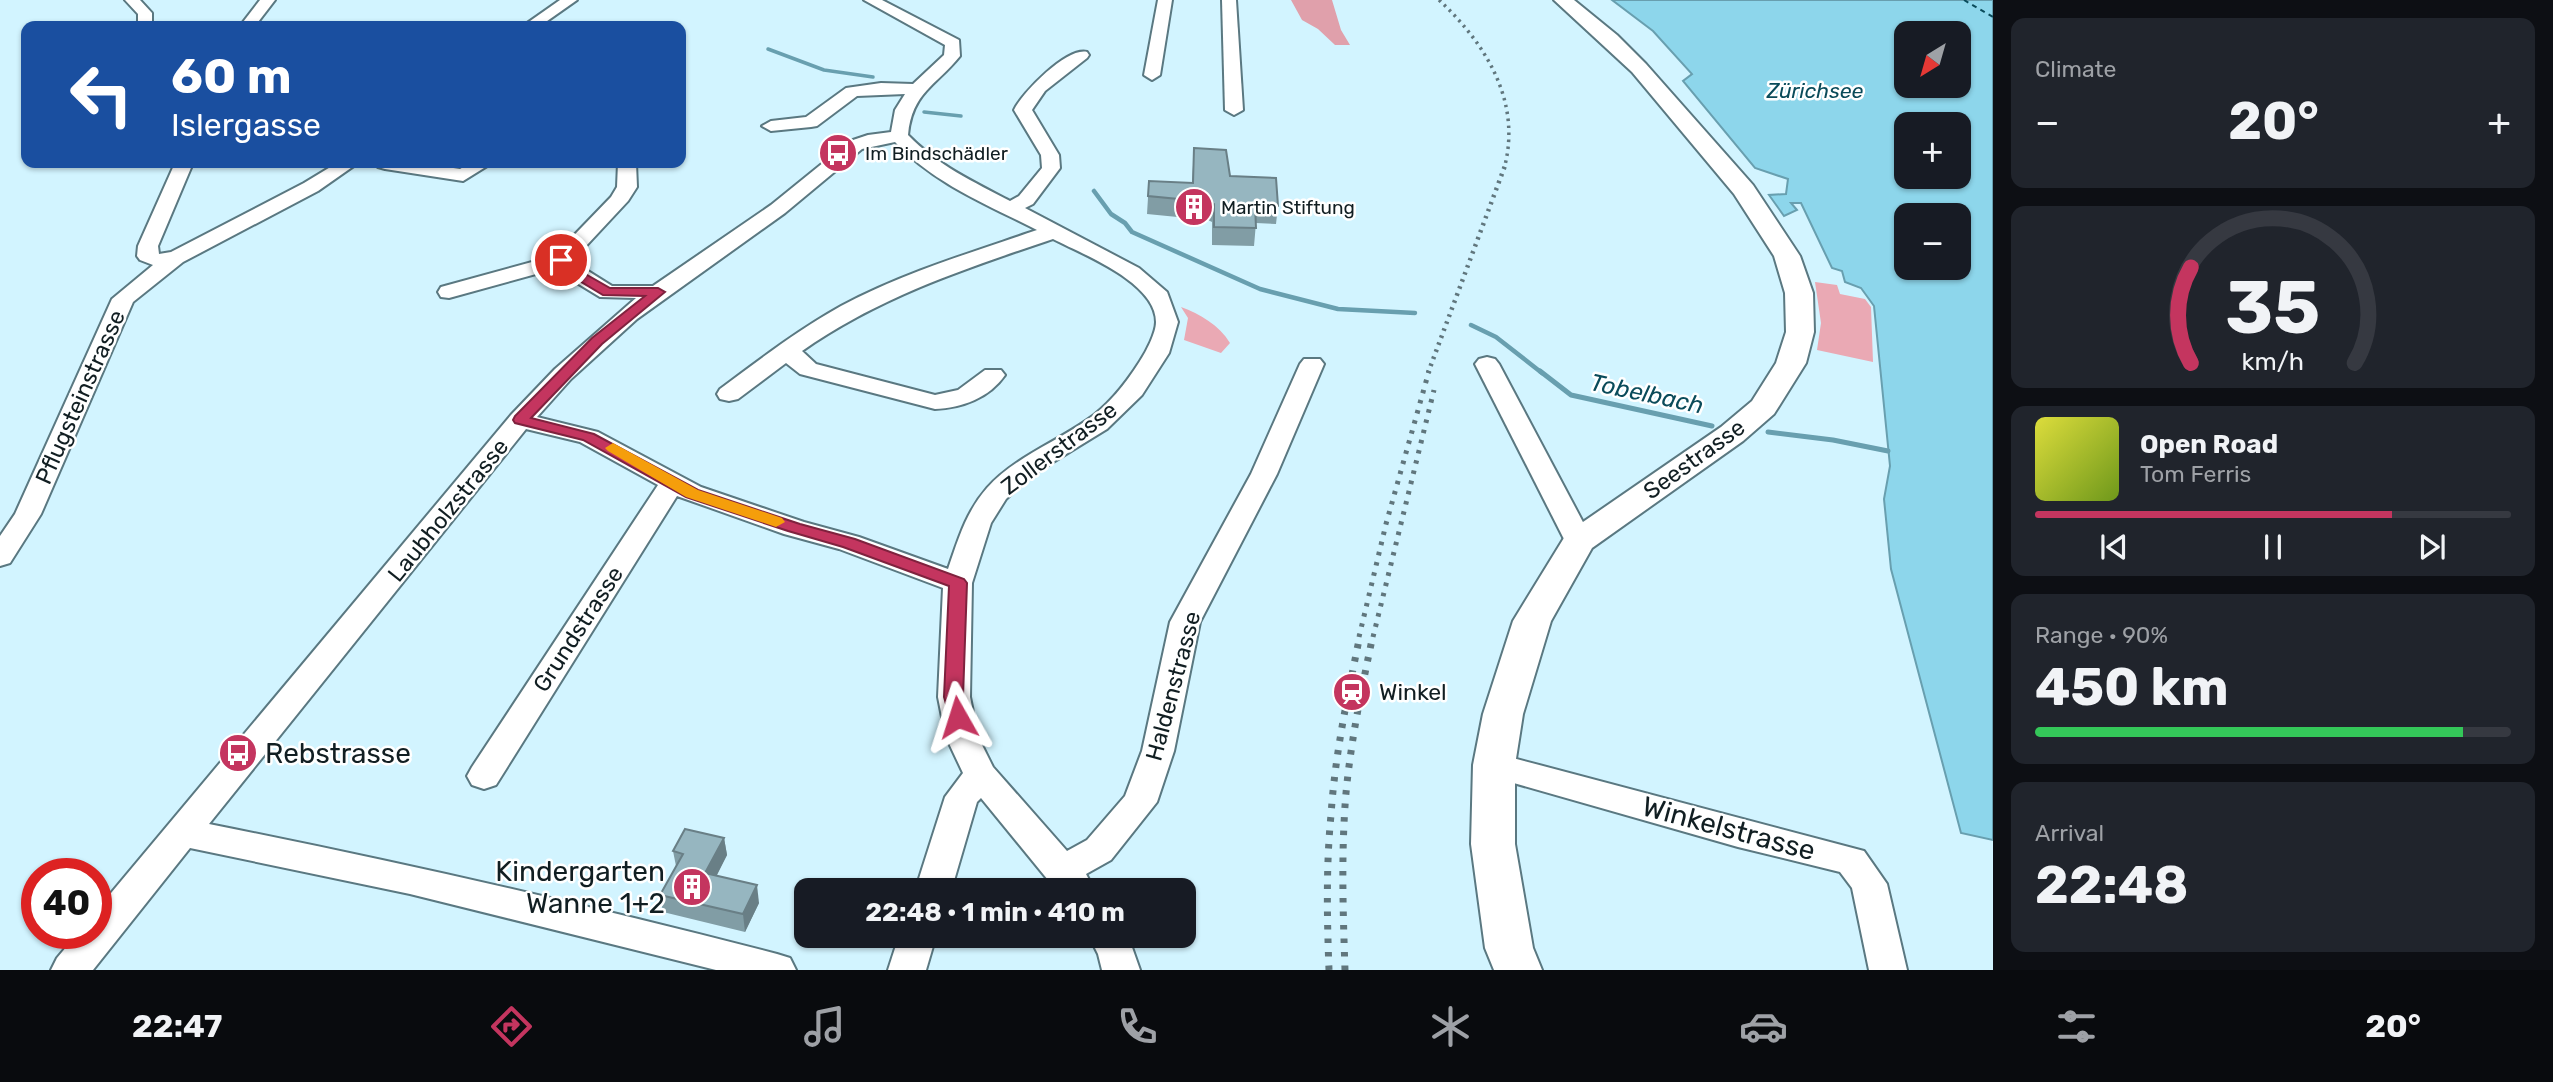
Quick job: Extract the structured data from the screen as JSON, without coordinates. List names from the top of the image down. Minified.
{"streets":{"main road":["Seestrasse"],"street":["Pflugsteinstrasse","Zollerstrasse","Laubholzstrasse","Grundstrasse","Haldenstrasse","Winkelstrasse"]},"crossings":[["Zollerstrasse","Laubholzstrasse"],["Seestrasse","Winkelstrasse"]],"water":["Zürichsee","Tobelbach"],"places":{"bus stop":["Im Bindschädler","Rebstrasse"],"building":["Martin Stiftung","Kindergarten Wanne 1+2"],"station":["Winkel"]},"north":"bottom left","page":{"tile":["Climate",["Range · 90%","450 km"],["Arrival","22:48"]],"map_buttons":["+","−"],"turn":["60 m","Islergasse"],"heat":["−","20°","+"],"song":["Open Road","Tom Ferris"],"limit":"40","trip":"22:48 · 1 min · 410 m","tabs":["22:47","20°"],"gauge":["35","km/h"]}}
